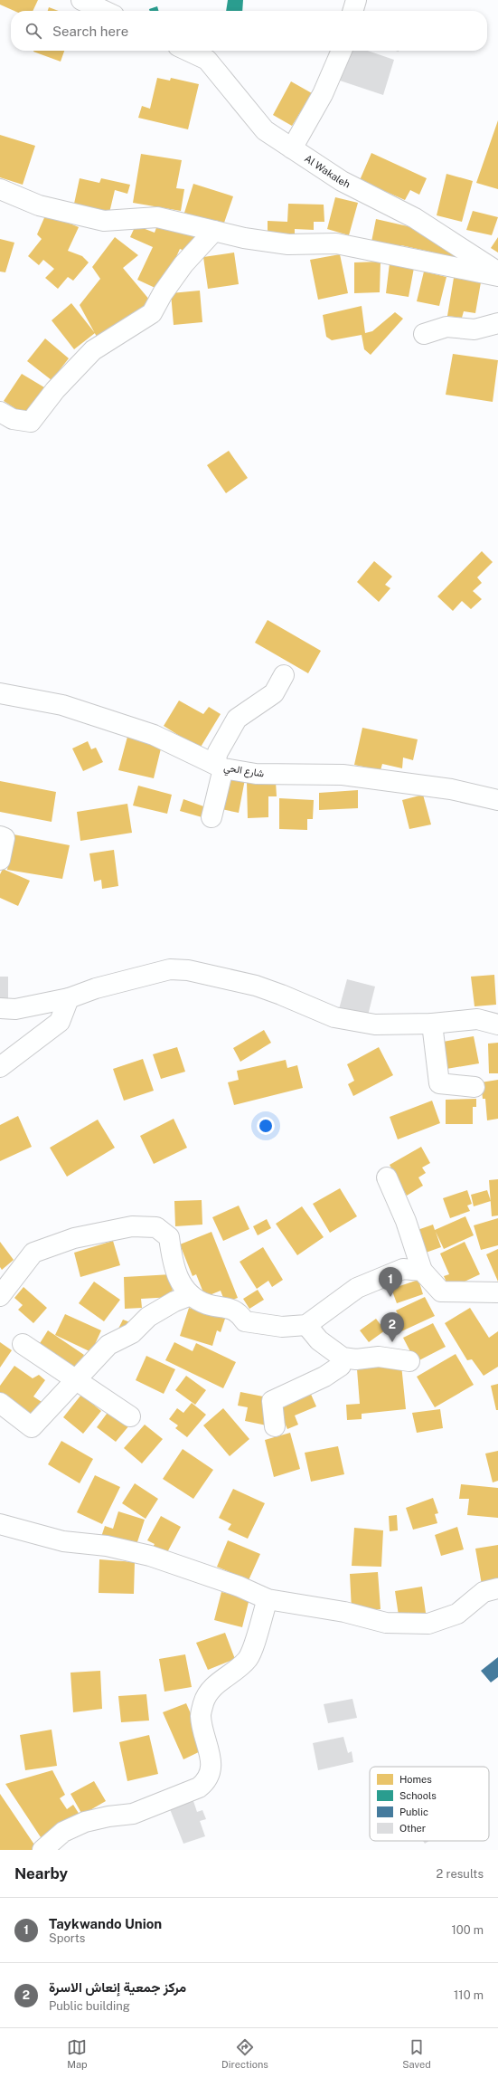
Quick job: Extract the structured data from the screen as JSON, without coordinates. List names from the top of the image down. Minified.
{"streets":{"street":["Al Wakaleh","شارع الحي"]},"legend":["Homes","Schools","Public","Other"],"page":{"search":"Search here","pins":["1","2"],"heading":["Nearby","2 results"],"list":[{"mark":"1","name":"Taykwando Union","note":"Sports","value":"100 m"},{"mark":"2","name":"مركز جمعية إنعاش الاسرة","note":"Public building","value":"110 m"}],"nav":["Map","Directions","Saved"]}}
